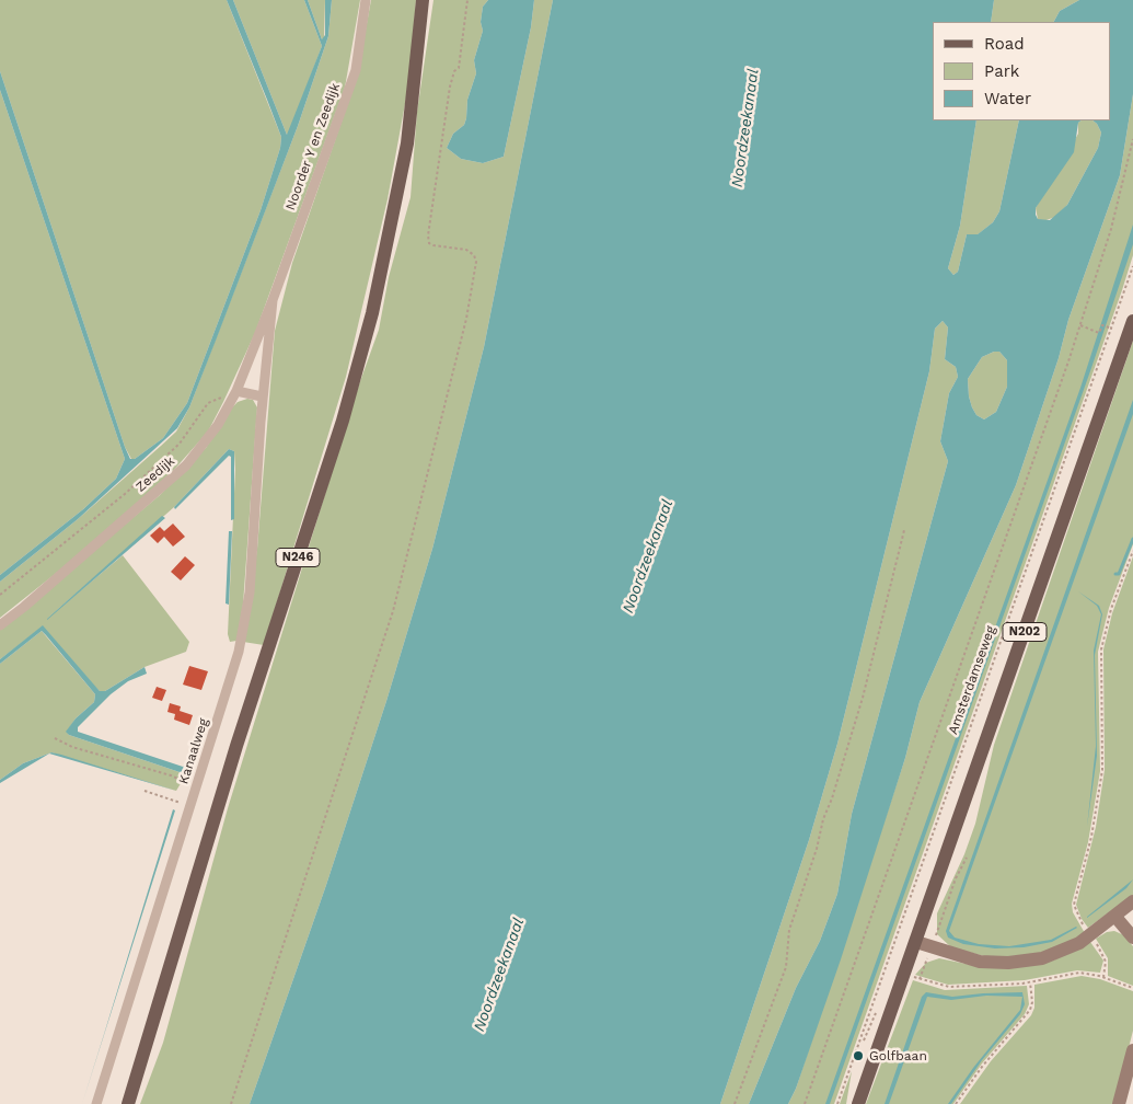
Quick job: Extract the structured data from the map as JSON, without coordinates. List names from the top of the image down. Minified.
{"streets":{"main road":["N246","N202"],"street":["Noorder Y en Zeedijk","Zeedijk","Kanaalweg"],"path":["Amsterdamseweg"]},"crossings":[["Noorder Y en Zeedijk","Zeedijk"],["Noorder Y en Zeedijk","Kanaalweg"],["Zeedijk","Kanaalweg"]],"water":["Noordzeekanaal"],"places":["Golfbaan"],"legend":["Road","Park","Water"]}
